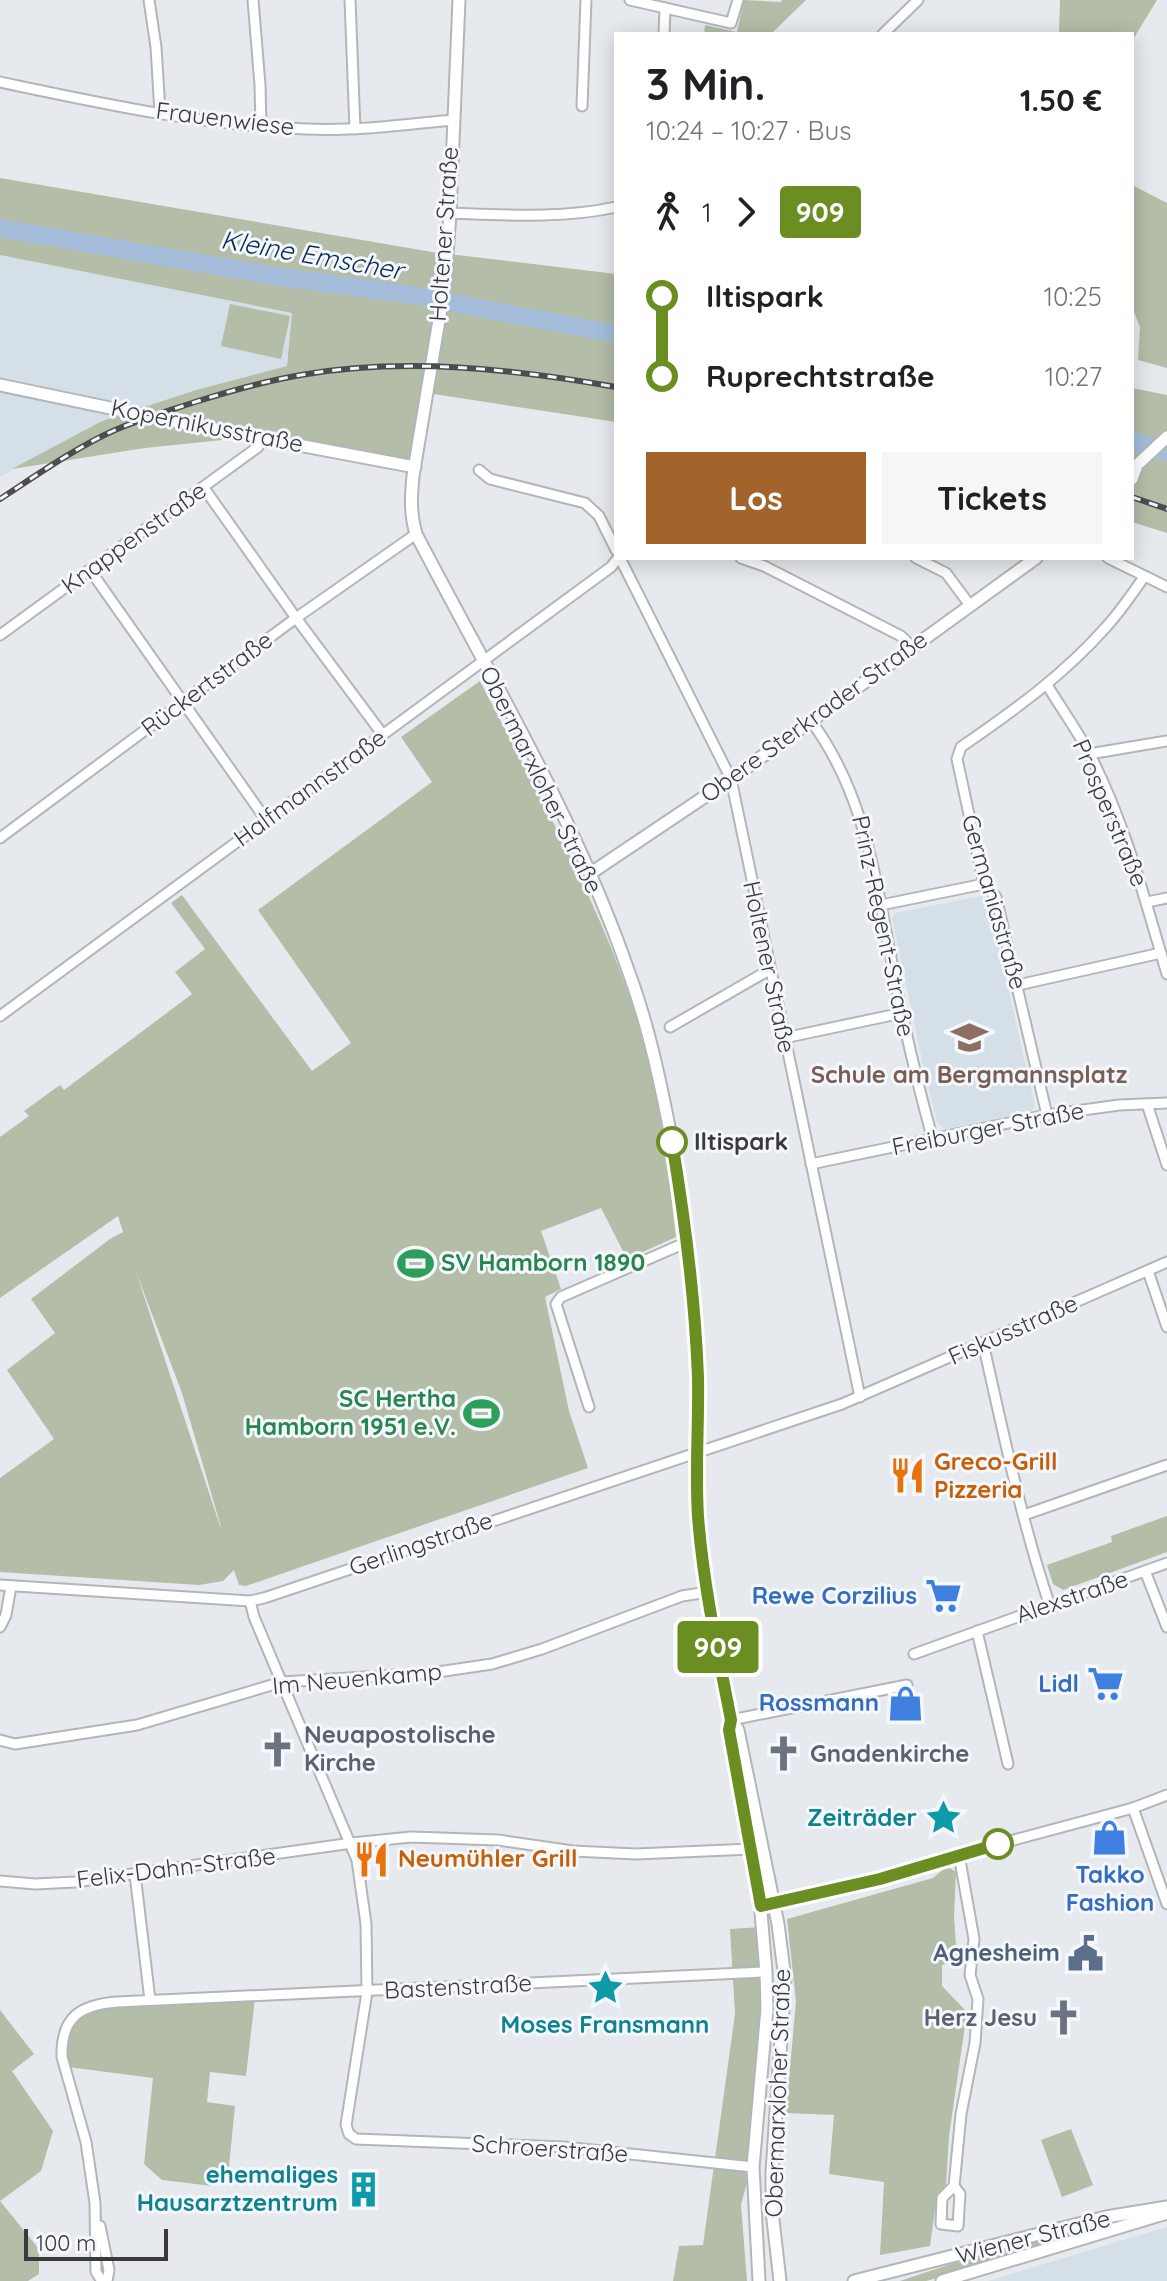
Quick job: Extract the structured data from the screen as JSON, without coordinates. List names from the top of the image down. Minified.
{"streets":{"street":["Frauenwiese","Holtener Straße","Kopernikusstraße","Knappenstraße","Rückertstraße","Obere Sterkrader Straße","Obermarxloher Straße","Halfmannstraße","Prosperstraße","Germaniastraße","Prinz-Regent-Straße","Freiburger Straße","Fiskusstraße","Gerlingstraße","Alexstraße","Im Neuenkamp","Felix-Dahn-Straße","Bastenstraße","Schroerstraße","Wiener Straße"]},"crossings":[["Frauenwiese","Holtener Straße"],["Holtener Straße","Kopernikusstraße"],["Holtener Straße","Obere Sterkrader Straße"],["Holtener Straße","Obermarxloher Straße"],["Holtener Straße","Freiburger Straße"],["Holtener Straße","Fiskusstraße"],["Holtener Straße","Gerlingstraße"],["Kopernikusstraße","Knappenstraße"],["Kopernikusstraße","Obermarxloher Straße"],["Rückertstraße","Obermarxloher Straße"],["Obere Sterkrader Straße","Obermarxloher Straße"],["Obere Sterkrader Straße","Prinz-Regent-Straße"],["Obermarxloher Straße","Halfmannstraße"],["Obermarxloher Straße","Gerlingstraße"],["Obermarxloher Straße","Im Neuenkamp"],["Obermarxloher Straße","Felix-Dahn-Straße"],["Obermarxloher Straße","Bastenstraße"],["Obermarxloher Straße","Schroerstraße"],["Prosperstraße","Germaniastraße"],["Germaniastraße","Freiburger Straße"],["Prinz-Regent-Straße","Freiburger Straße"],["Fiskusstraße","Gerlingstraße"],["Bastenstraße","Schroerstraße"]],"water":["Kleine Emscher"],"places":{"school or university":["Schule am Bergmannsplatz"],"other":["Iltispark"],"sports":["SV Hamborn 1890","SC Hertha Hamborn 1951 e.V."],"restaurant":["Greco-Grill Pizzeria","Neumühler Grill"],"supermarket":["Rewe Corzilius","Lidl"],"shop":["Rossmann","Takko Fashion"],"church":["Neuapostolische Kirche","Gnadenkirche","Herz Jesu"],"place":["Zeiträder","Moses Fransmann"],"public building":["Agnesheim"],"building":["ehemaliges Hausarztzentrum"]},"lines":["bus line 909"],"scale_bar":"100 m","page":{"on_map":"909","heading":["3 Min.","10:24 – 10:27 · Bus","1.50 €"],"legs":["1","909"],"list":[{"name":"Iltispark","value":"10:25"},{"name":"Ruprechtstraße","value":"10:27"}],"buttons":["Los","Tickets"],"scale":"100 m"}}
